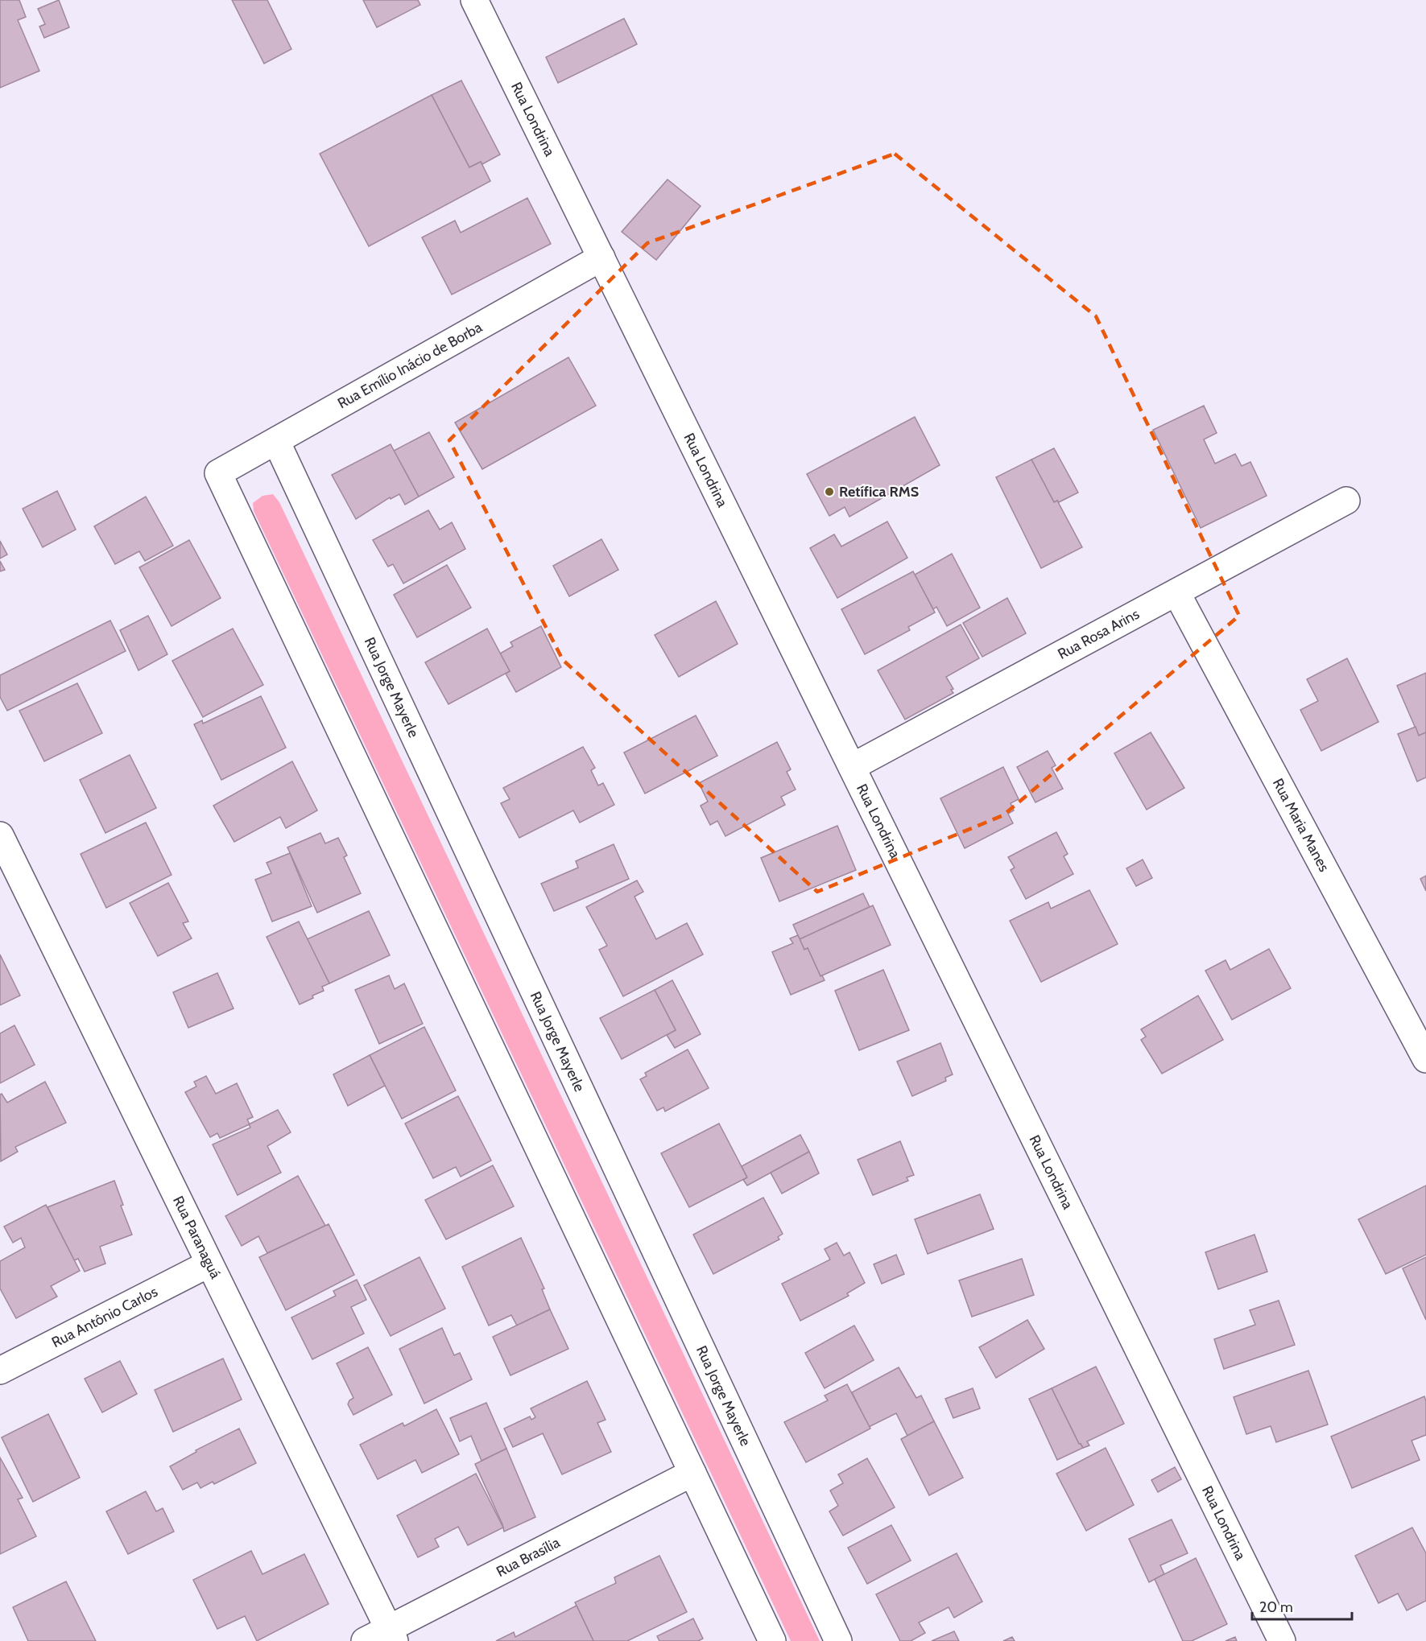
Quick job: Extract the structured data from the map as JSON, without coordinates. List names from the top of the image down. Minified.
{"streets":{"street":["Rua Londrina","Rua Emílio Inácio de Borba","Rua Rosa Arins","Rua Jorge Mayerle","Rua Maria Manes","Rua Paranaguá","Rua Antônio Carlos","Rua Brasília"]},"crossings":[["Rua Londrina","Rua Emílio Inácio de Borba"],["Rua Londrina","Rua Rosa Arins"],["Rua Emílio Inácio de Borba","Rua Jorge Mayerle"],["Rua Emílio Inácio de Borba","Rua Brasília"],["Rua Rosa Arins","Rua Maria Manes"],["Rua Paranaguá","Rua Antônio Carlos"],["Rua Paranaguá","Rua Brasília"]],"places":["Retífica RMS"],"scale_bar":"20 m"}
